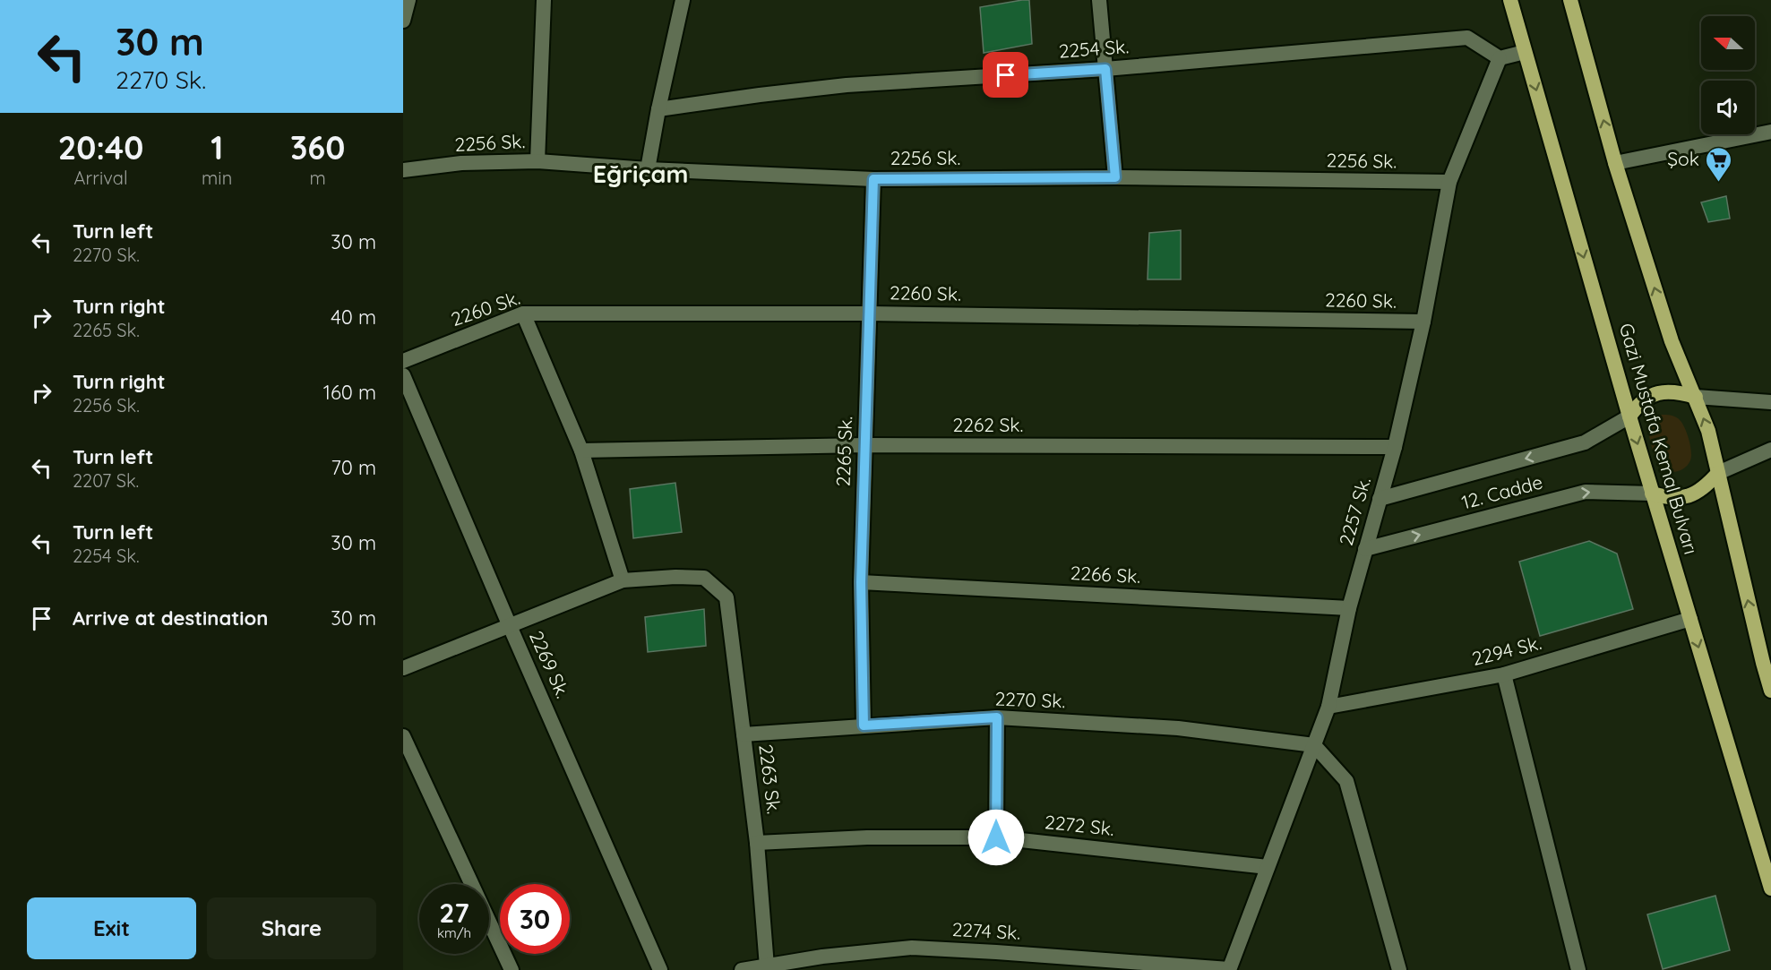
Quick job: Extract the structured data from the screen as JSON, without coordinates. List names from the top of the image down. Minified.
{"streets":{"highway":["Gazi Mustafa Kemal Bulvarı"],"street":["2254 Sk.","2256 Sk.","2260 Sk.","2262 Sk.","2265 Sk.","12. Cadde","2257 Sk.","2266 Sk.","2294 Sk.","2269 Sk.","2270 Sk.","2263 Sk.","2272 Sk.","2274 Sk."]},"crossings":[["2254 Sk.","2257 Sk."],["2256 Sk.","2265 Sk."],["2256 Sk.","2257 Sk."],["2260 Sk.","2265 Sk."],["2260 Sk.","2257 Sk."],["2262 Sk.","2265 Sk."],["2262 Sk.","2257 Sk."],["Gazi Mustafa Kemal Bulvarı","12. Cadde"],["Gazi Mustafa Kemal Bulvarı","2294 Sk."],["2265 Sk.","2266 Sk."],["2265 Sk.","2270 Sk."],["12. Cadde","2257 Sk."],["2257 Sk.","2266 Sk."],["2257 Sk.","2294 Sk."],["2257 Sk.","2270 Sk."],["2257 Sk.","2272 Sk."],["2257 Sk.","2274 Sk."],["2270 Sk.","2263 Sk."],["2263 Sk.","2272 Sk."],["2263 Sk.","2274 Sk."]],"districts":["Eğriçam"],"places":{"supermarket":["Şok"]},"north":"left","page":{"turn":["30 m","2270 Sk."],"eta":["20:40","Arrival","1","min","360","m"],"list":[{"name":"Turn left","note":"2270 Sk.","value":"30 m"},{"name":"Turn right","note":"2265 Sk.","value":"40 m"},{"name":"Turn right","note":"2256 Sk.","value":"160 m"},{"name":"Turn left","note":"2207 Sk.","value":"70 m"},{"name":"Turn left","note":"2254 Sk.","value":"30 m"},{"name":"Arrive at destination","value":"30 m"}],"speed":"27 km/h","limit":"30","buttons":["Exit","Share"]}}
